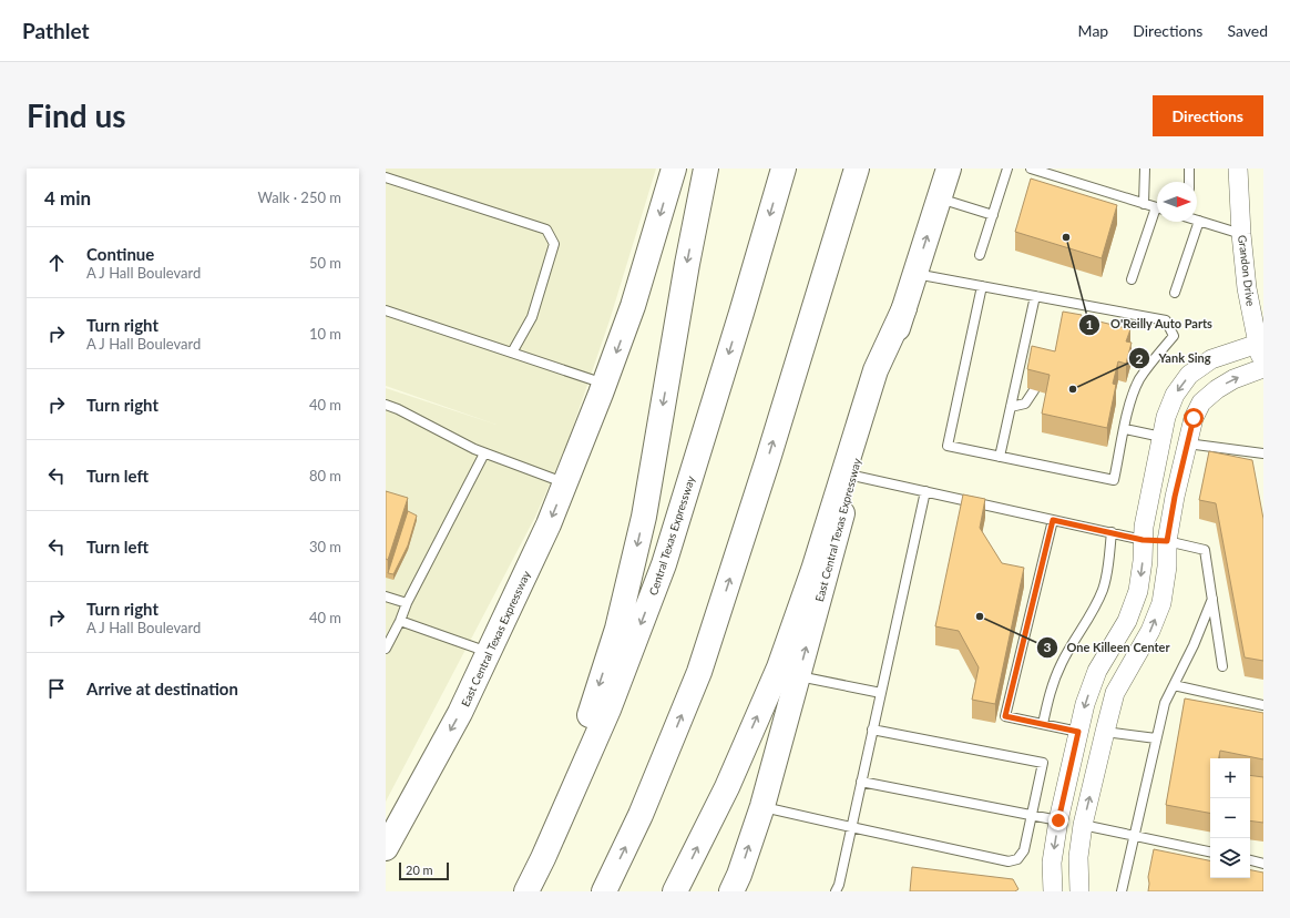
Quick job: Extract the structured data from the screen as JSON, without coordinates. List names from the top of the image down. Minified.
{"streets":{"main road":["East Central Texas Expressway","Central Texas Expressway"],"street":["Grandon Drive"]},"places":["O'Reilly Auto Parts","Yank Sing","One Killeen Center"],"scale_bar":"20 m","north":"right","page":{"header":"Pathlet","nav":["Map","Directions","Saved"],"buttons":"Directions","title":"Find us","heading":["4 min","Walk · 250 m"],"list":[["Continue","A J Hall Boulevard","50 m"],["Turn right","A J Hall Boulevard","10 m"],["Turn right","40 m"],["Turn left","80 m"],["Turn left","30 m"],["Turn right","A J Hall Boulevard","40 m"],"Arrive at destination"],"map_buttons":["+","−"],"scale":"20 m"}}
